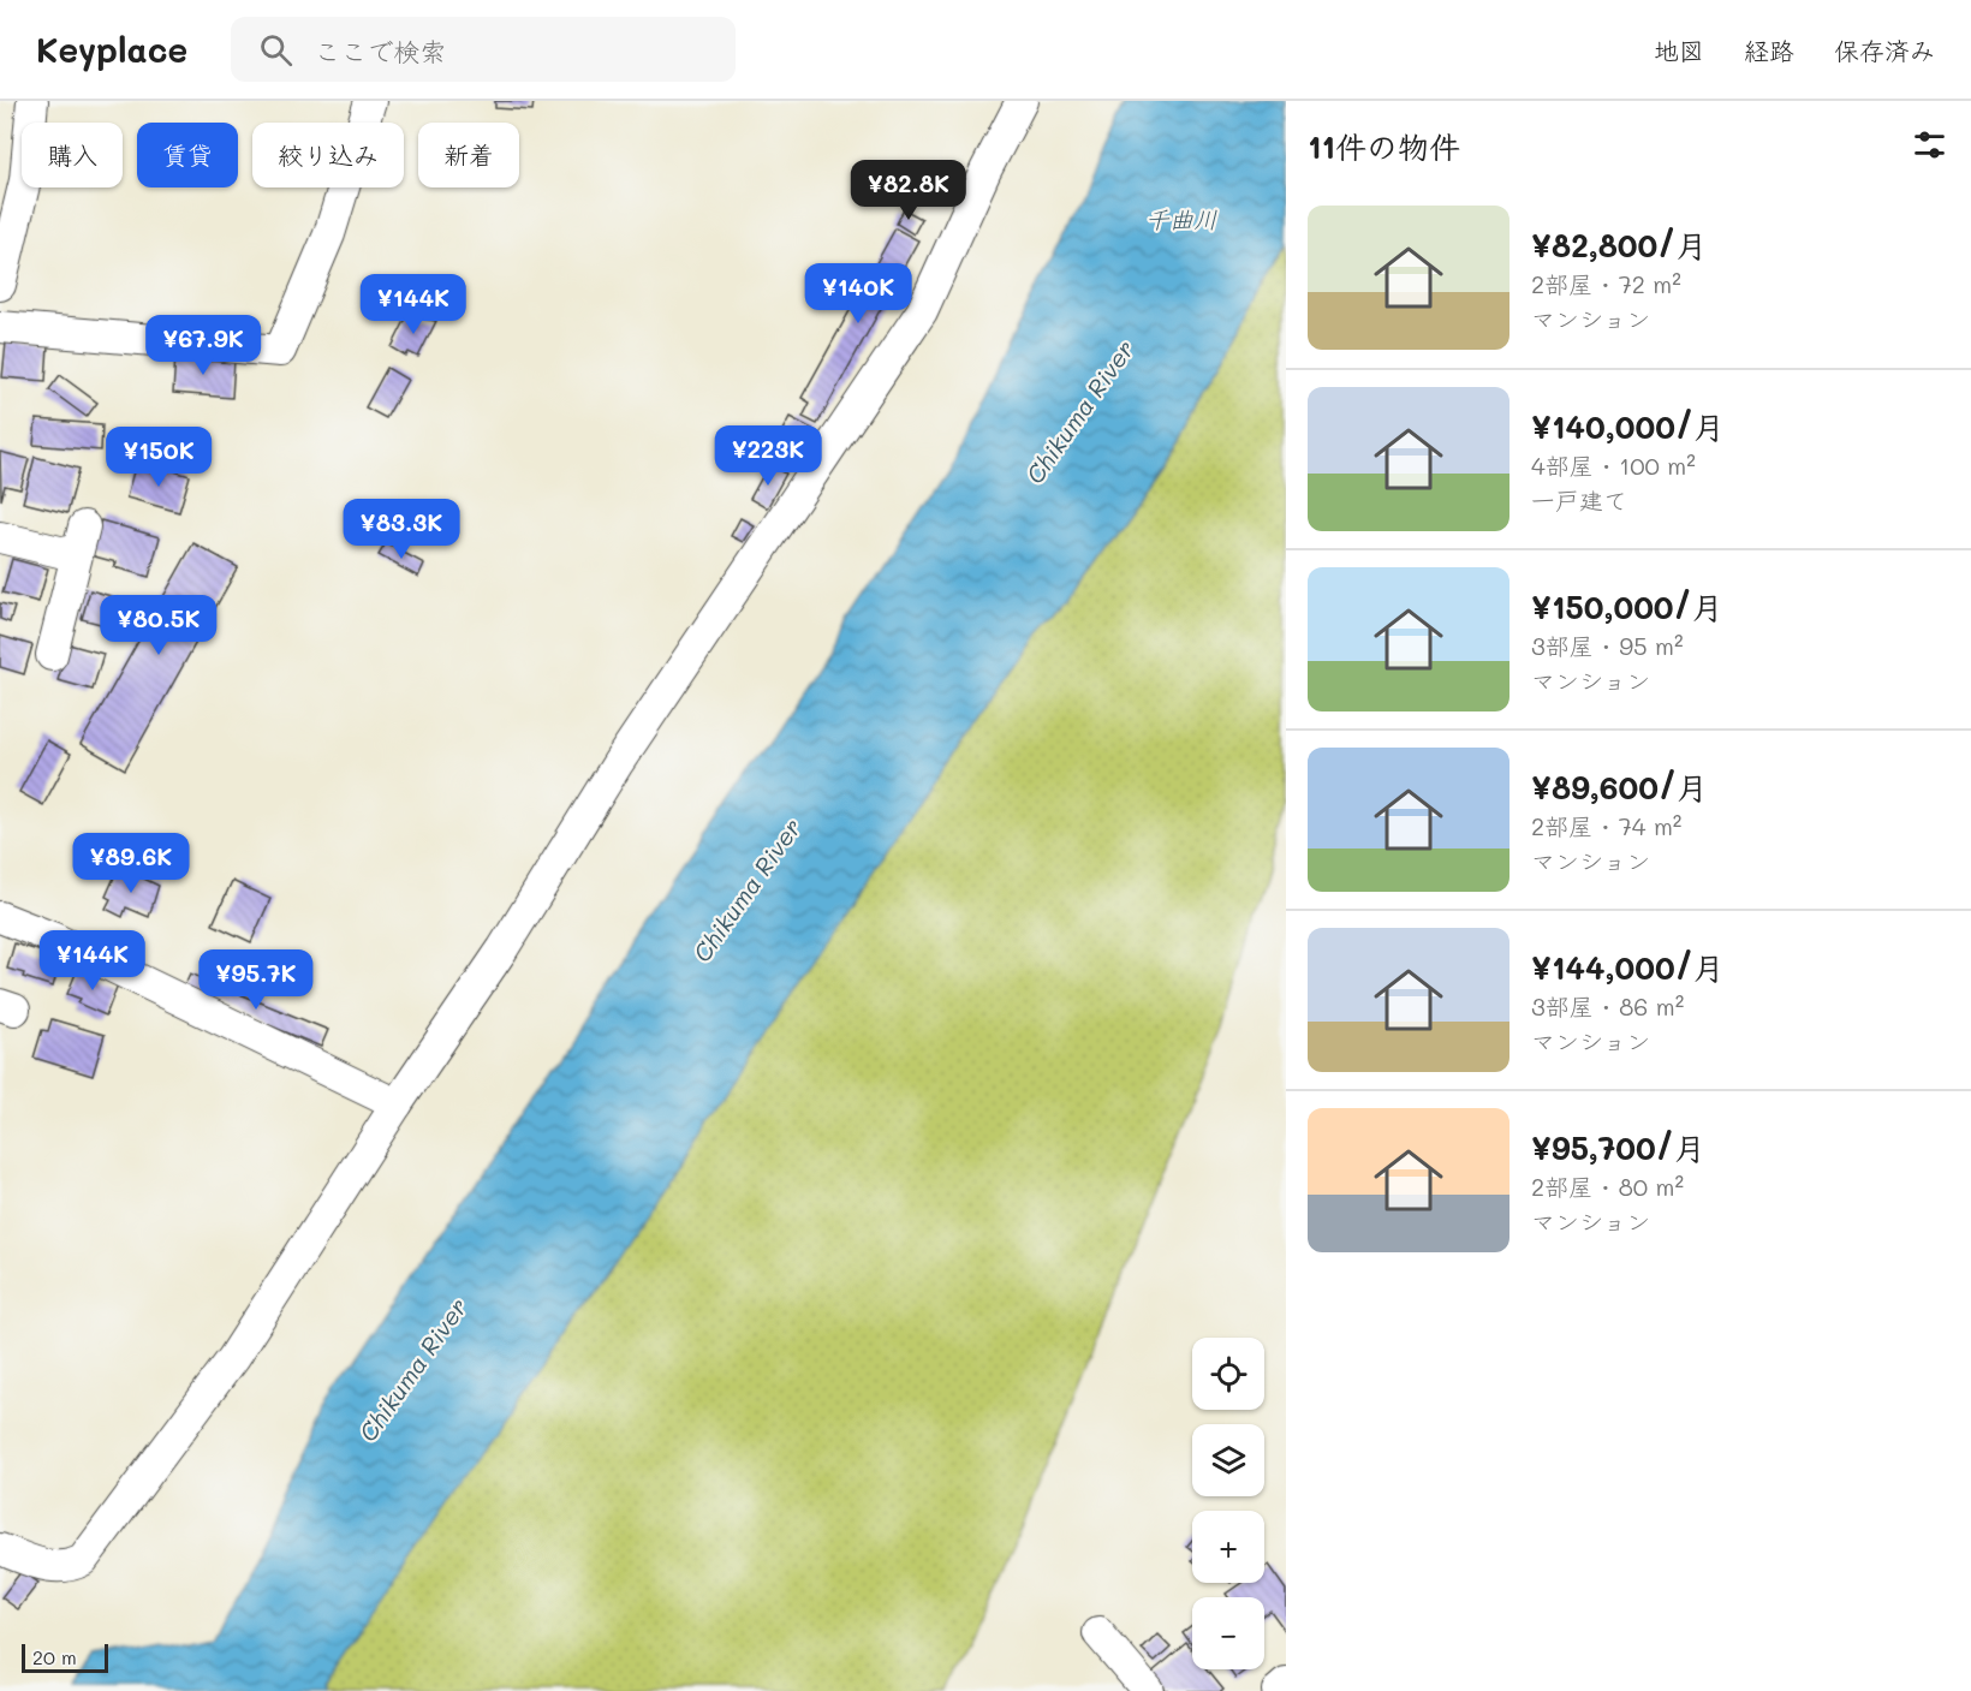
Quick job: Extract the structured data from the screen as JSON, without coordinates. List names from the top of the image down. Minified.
{"water":["千曲川","Chikuma River"],"scale_bar":"20 m","page":{"header":"Keyplace","search":"ここで検索","nav":["地図","経路","保存済み"],"heading":"11件の物件","chip":["購入","賃貸","絞り込み","新着"],"price":["¥82.8K","¥140K","¥144K","¥67.9K","¥223K","¥150K","¥83.3K","¥80.5K","¥89.6K","¥144K","¥95.7K"],"list":[{"name":"¥82,800/月","note":"2部屋 · 72 m² · マンション"},{"name":"¥140,000/月","note":"4部屋 · 100 m² · 一戸建て"},{"name":"¥150,000/月","note":"3部屋 · 95 m² · マンション"},{"name":"¥89,600/月","note":"2部屋 · 74 m² · マンション"},{"name":"¥144,000/月","note":"3部屋 · 86 m² · マンション"},{"name":"¥95,700/月","note":"2部屋 · 80 m² · マンション"}],"map_buttons":["+","−"],"scale":"20 m"}}
